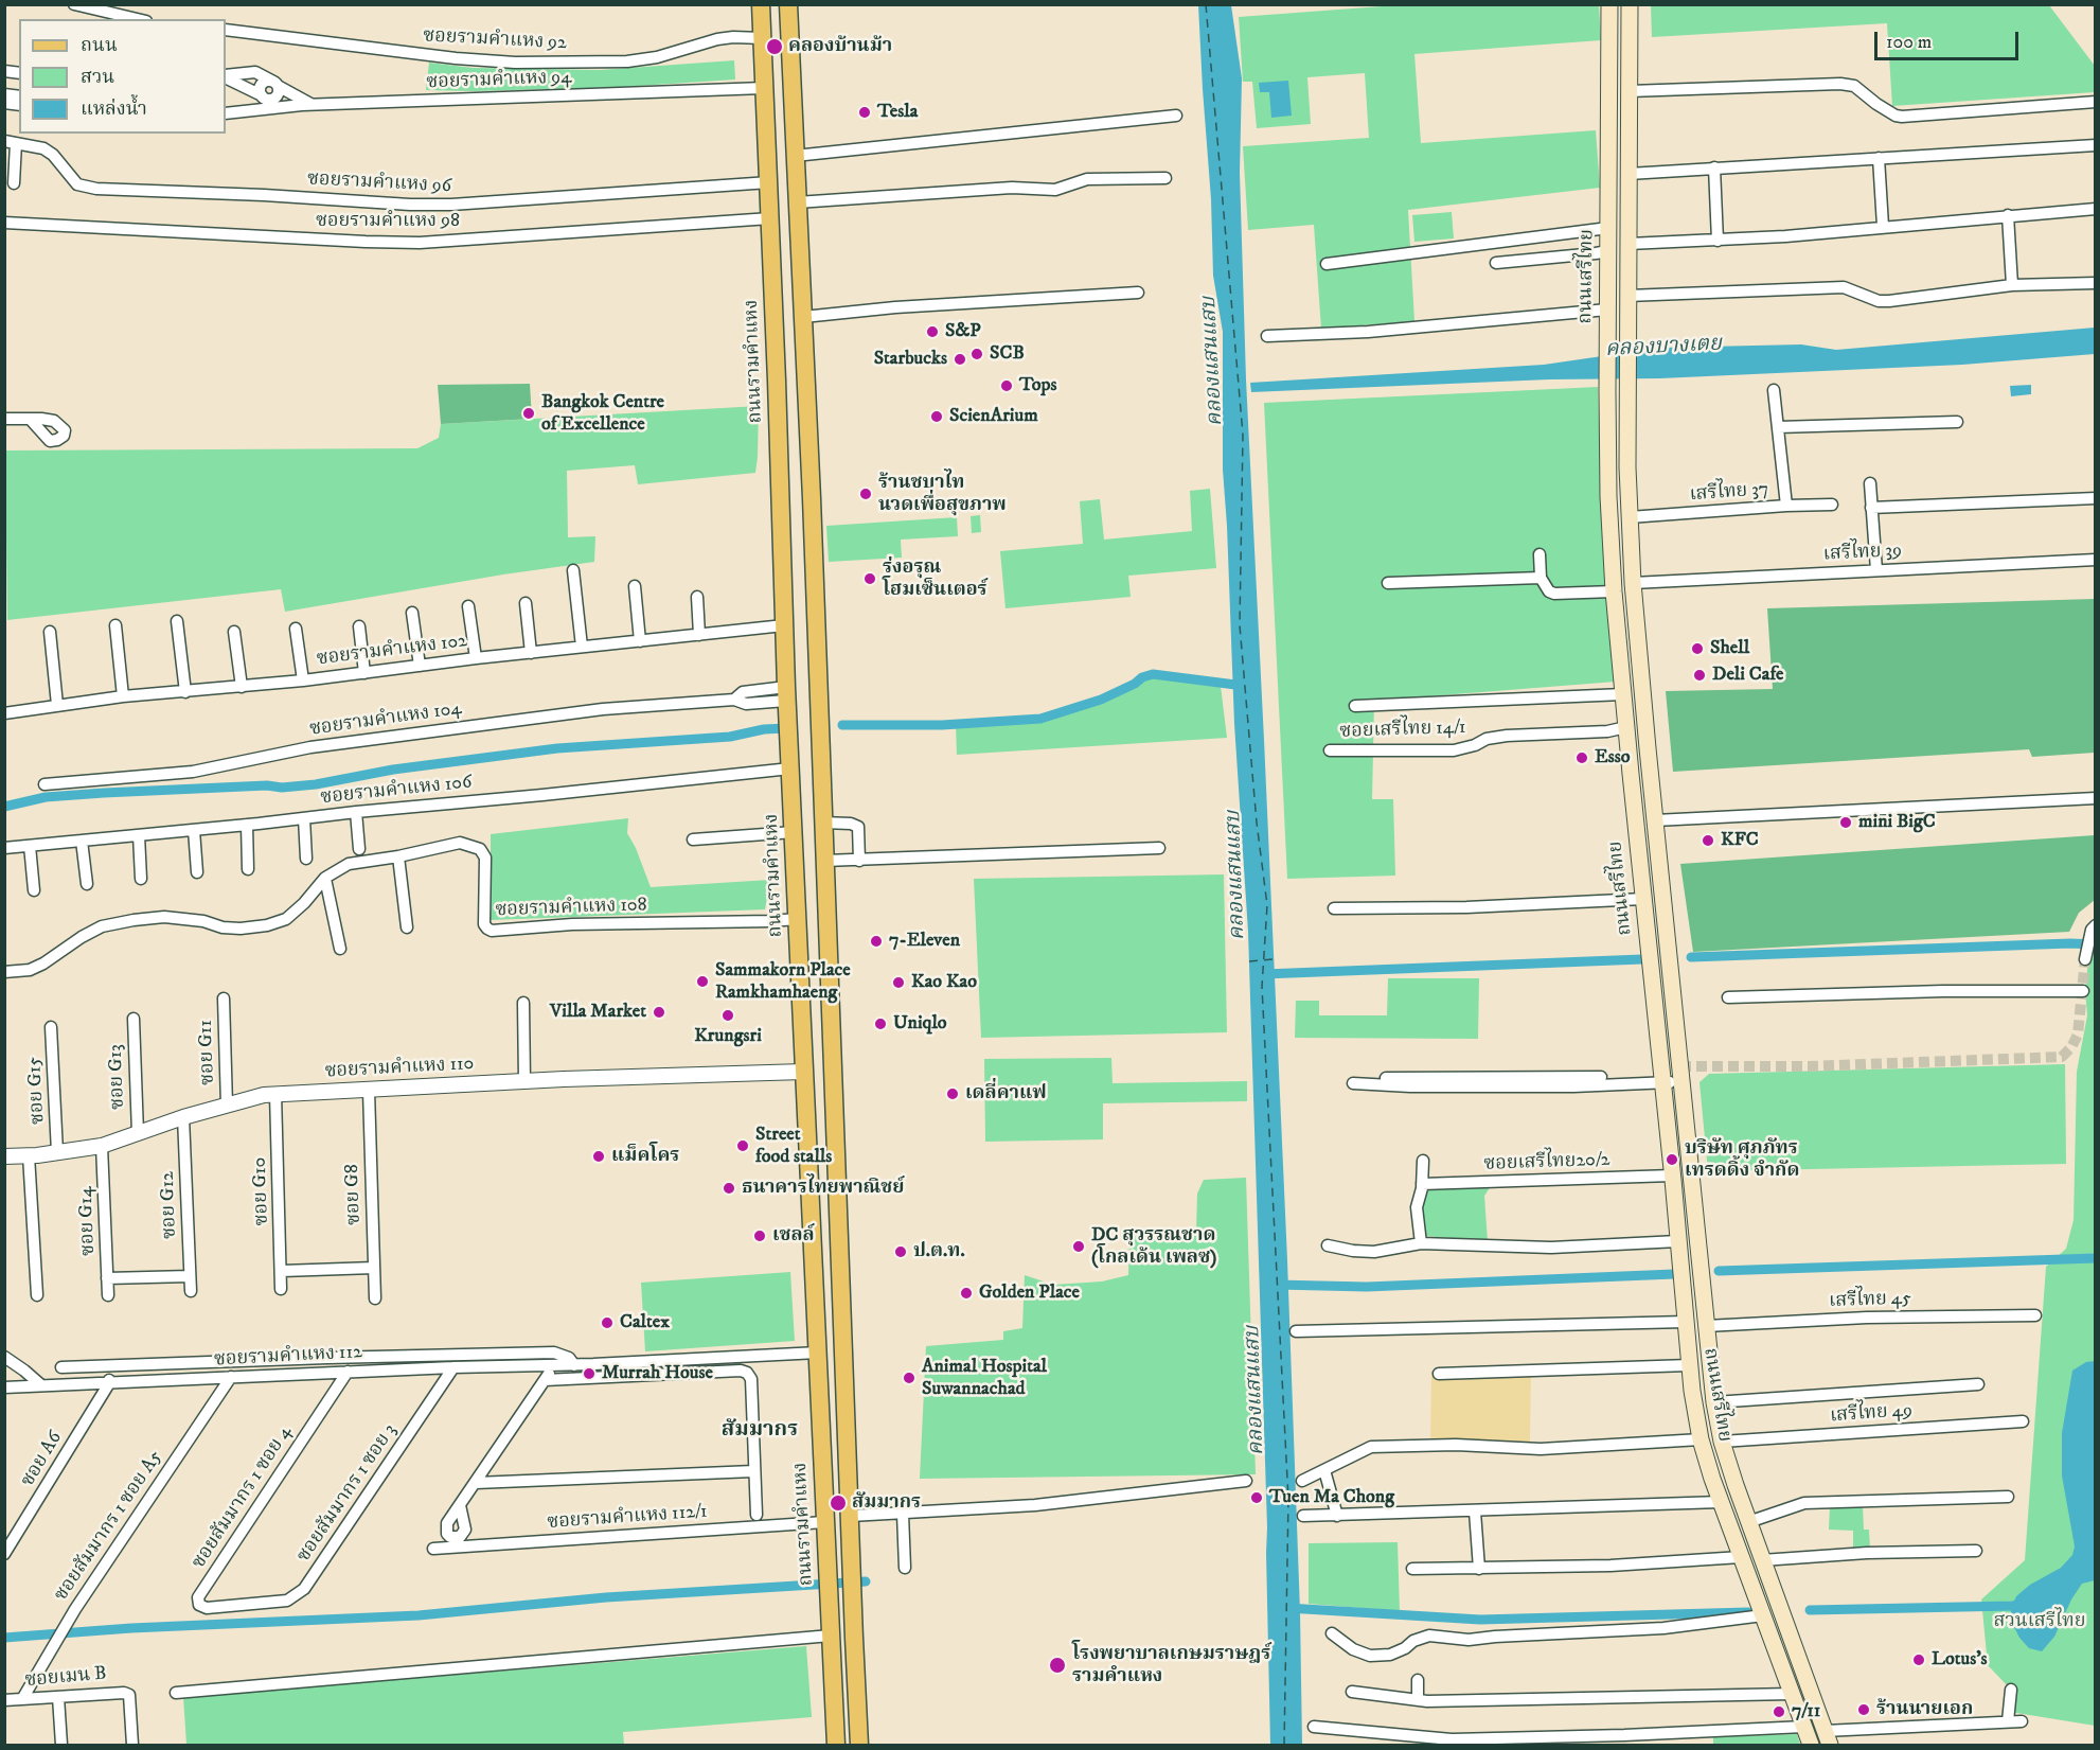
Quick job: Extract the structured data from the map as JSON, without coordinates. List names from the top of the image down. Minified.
{"streets":{"main road":["ถนนเสรีไทย","ถนนรามคำแหง"],"street":["ซอยรามคําแหง 92","ซอยรามคําแหง 94","ซอยรามคําแหง 96","ซอยรามคําแหง 98","เสรีไทย 37","เสรีไทย 39","ซอยรามคําแหง 102","ซอยรามคําแหง 104","ซอยเสรีไทย 14/1","ซอยรามคําแหง 106","ซอยรามคำแหง 108","ซอย G11","ซอยรามคำแหง 110","ซอย G13","ซอย G15","ซอยเสรีไทย20/2","ซอย G10","ซอย G8","ซอย G12","ซอย G14","เสรีไทย 45","ซอยรามคำแหง 112","เสรีไทย 49","ซอย A6","ซอยสัมมากร 1 ซอย 3","ซอยสัมมากร 1 ซอย 4","ซอยรามคำแหง 112/1","ซอยสัมมากร 1 ซอย A5","ซอยเมน B"]},"crossings":[["ซอยรามคําแหง 92","ถนนรามคำแหง"],["ซอยรามคําแหง 94","ถนนรามคำแหง"],["ซอยรามคําแหง 96","ถนนรามคำแหง"],["ซอยรามคําแหง 98","ถนนรามคำแหง"],["ถนนเสรีไทย","เสรีไทย 37"],["ถนนเสรีไทย","เสรีไทย 39"],["ถนนเสรีไทย","ซอยเสรีไทย 14/1"],["ถนนเสรีไทย","ซอยเสรีไทย20/2"],["ถนนเสรีไทย","เสรีไทย 45"],["ถนนเสรีไทย","เสรีไทย 49"],["ถนนรามคำแหง","ซอยรามคําแหง 102"],["ถนนรามคำแหง","ซอยรามคําแหง 104"],["ถนนรามคำแหง","ซอยรามคําแหง 106"],["ถนนรามคำแหง","ซอยรามคำแหง 108"],["ถนนรามคำแหง","ซอยรามคำแหง 110"],["ถนนรามคำแหง","ซอยรามคำแหง 112"],["ถนนรามคำแหง","ซอยรามคำแหง 112/1"],["ซอย G11","ซอยรามคำแหง 110"],["ซอยรามคำแหง 110","ซอย G13"],["ซอยรามคำแหง 110","ซอย G15"],["ซอยรามคำแหง 110","ซอย G10"],["ซอยรามคำแหง 110","ซอย G8"],["ซอยรามคำแหง 110","ซอย G12"],["ซอยรามคำแหง 110","ซอย G14"],["ซอยรามคำแหง 112","ซอย A6"],["ซอยรามคำแหง 112","ซอยสัมมากร 1 ซอย 3"],["ซอยรามคำแหง 112","ซอยสัมมากร 1 ซอย 4"],["ซอยรามคำแหง 112","ซอยสัมมากร 1 ซอย A5"],["ซอยสัมมากร 1 ซอย 3","ซอยสัมมากร 1 ซอย 4"],["ซอยสัมมากร 1 ซอย A5","ซอยเมน B"]],"districts":["สัมมากร"],"water":["คลองบางเตย","คลองแสนแสบ"],"parks":["สวนเสรีไทย"],"places":["คลองบ้านม้า","Tesla","S&P","SCB","Starbucks","Tops","Bangkok Centre of Excellence","ScienArium","ร้านชบาไท นวดเพื่อสุขภาพ","รุ่งอรุณ โฮมเซ็นเตอร์","Shell","Deli Cafe","Esso","mini BigC","KFC","7-Eleven","Sammakorn Place Ramkhamhaeng","Kao Kao","Villa Market","Krungsri","Uniqlo","เดลี่คาแฟ","Street food stalls","แม็คโคร","บริษัท ศุภภัทร เทรดดิ้ง จำกัด","ธนาคารไทยพาณิชย์","เชลล์","DC สุวรรณชาด (โกลเด้น เพลซ)","ป.ต.ท.","Golden Place","Caltex","Murrah House","Animal Hospital Suwannachad","Tuen Ma Chong","สัมมากร","Lotus's","โรงพยาบาลเกษมราษฎร์ รามคำแหง","ร้านนายเอก","7/11"],"legend":["ถนน","สวน","แหล่งน้ำ"],"scale_bar":"100 m"}
